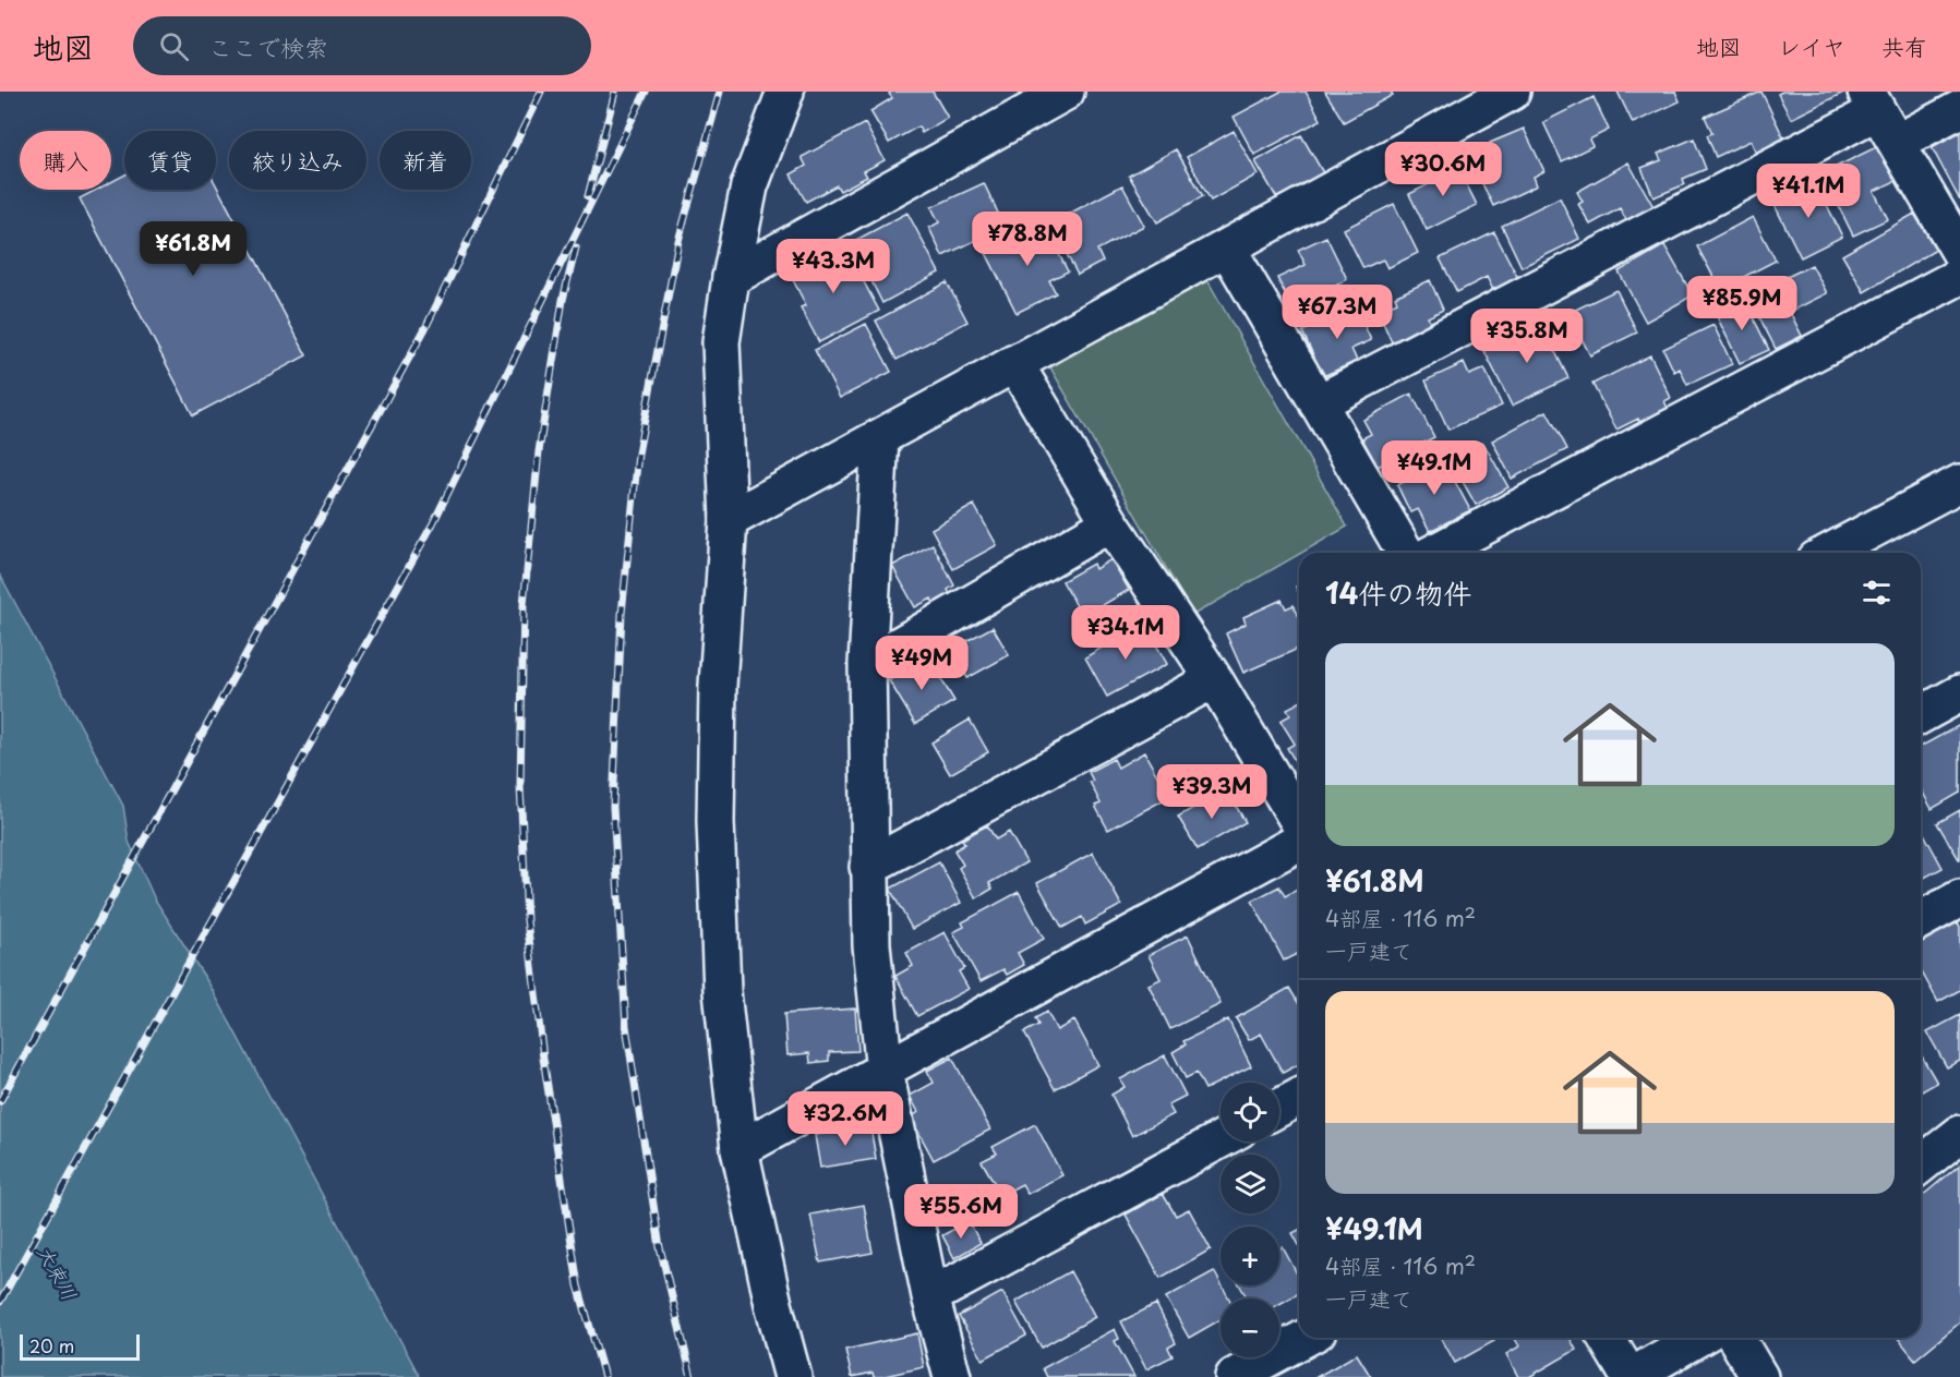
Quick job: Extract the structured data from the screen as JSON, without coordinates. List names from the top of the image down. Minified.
{"water":["大束川"],"scale_bar":"20 m","page":{"header":"地図","search":"ここで検索","nav":["地図","レイヤ","共有"],"chip":["購入","賃貸","絞り込み","新着"],"price":["¥30.6M","¥41.1M","¥78.8M","¥61.8M","¥43.3M","¥85.9M","¥67.3M","¥35.8M","¥49.1M","¥34.1M","¥49M","¥39.3M","¥32.6M","¥55.6M"],"heading":"14件の物件","list":[{"name":"¥61.8M","note":"4部屋 · 116 m² · 一戸建て"},{"name":"¥49.1M","note":"4部屋 · 116 m² · 一戸建て"}],"map_buttons":["+","−"],"scale":"20 m"}}
